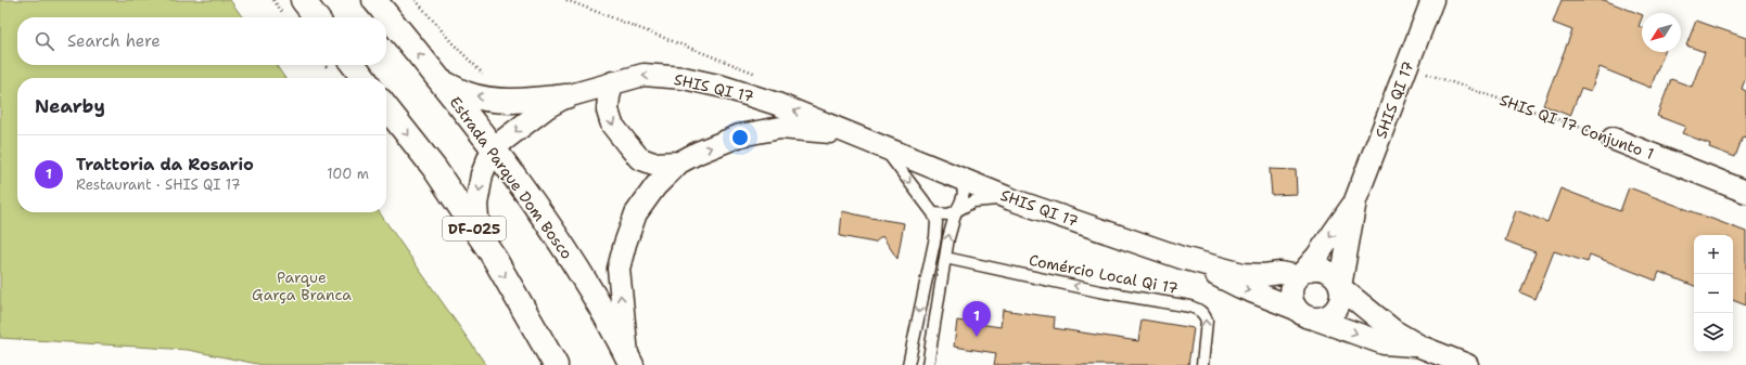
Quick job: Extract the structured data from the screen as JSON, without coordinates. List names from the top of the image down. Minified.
{"streets":{"main road":["Estrada Parque Dom Bosco","DF-025"],"street":["SHIS QI 17","SHIS QI 17 Conjunto 1"],"lane":["Comércio Local Qi 17"]},"crossings":[["SHIS QI 17","SHIS QI 17 Conjunto 1"],["SHIS QI 17","Estrada Parque Dom Bosco"],["SHIS QI 17","DF-025"]],"one_way":["Comércio Local Qi 17"],"parks":["Parque Garça Branca"],"north":"bottom left","page":{"search":"Search here","heading":"Nearby","list":[{"mark":"1","name":"Trattoria da Rosario","note":"Restaurant · SHIS QI 17","value":"100 m"}],"map_buttons":["+","−"],"pins":"1"}}
